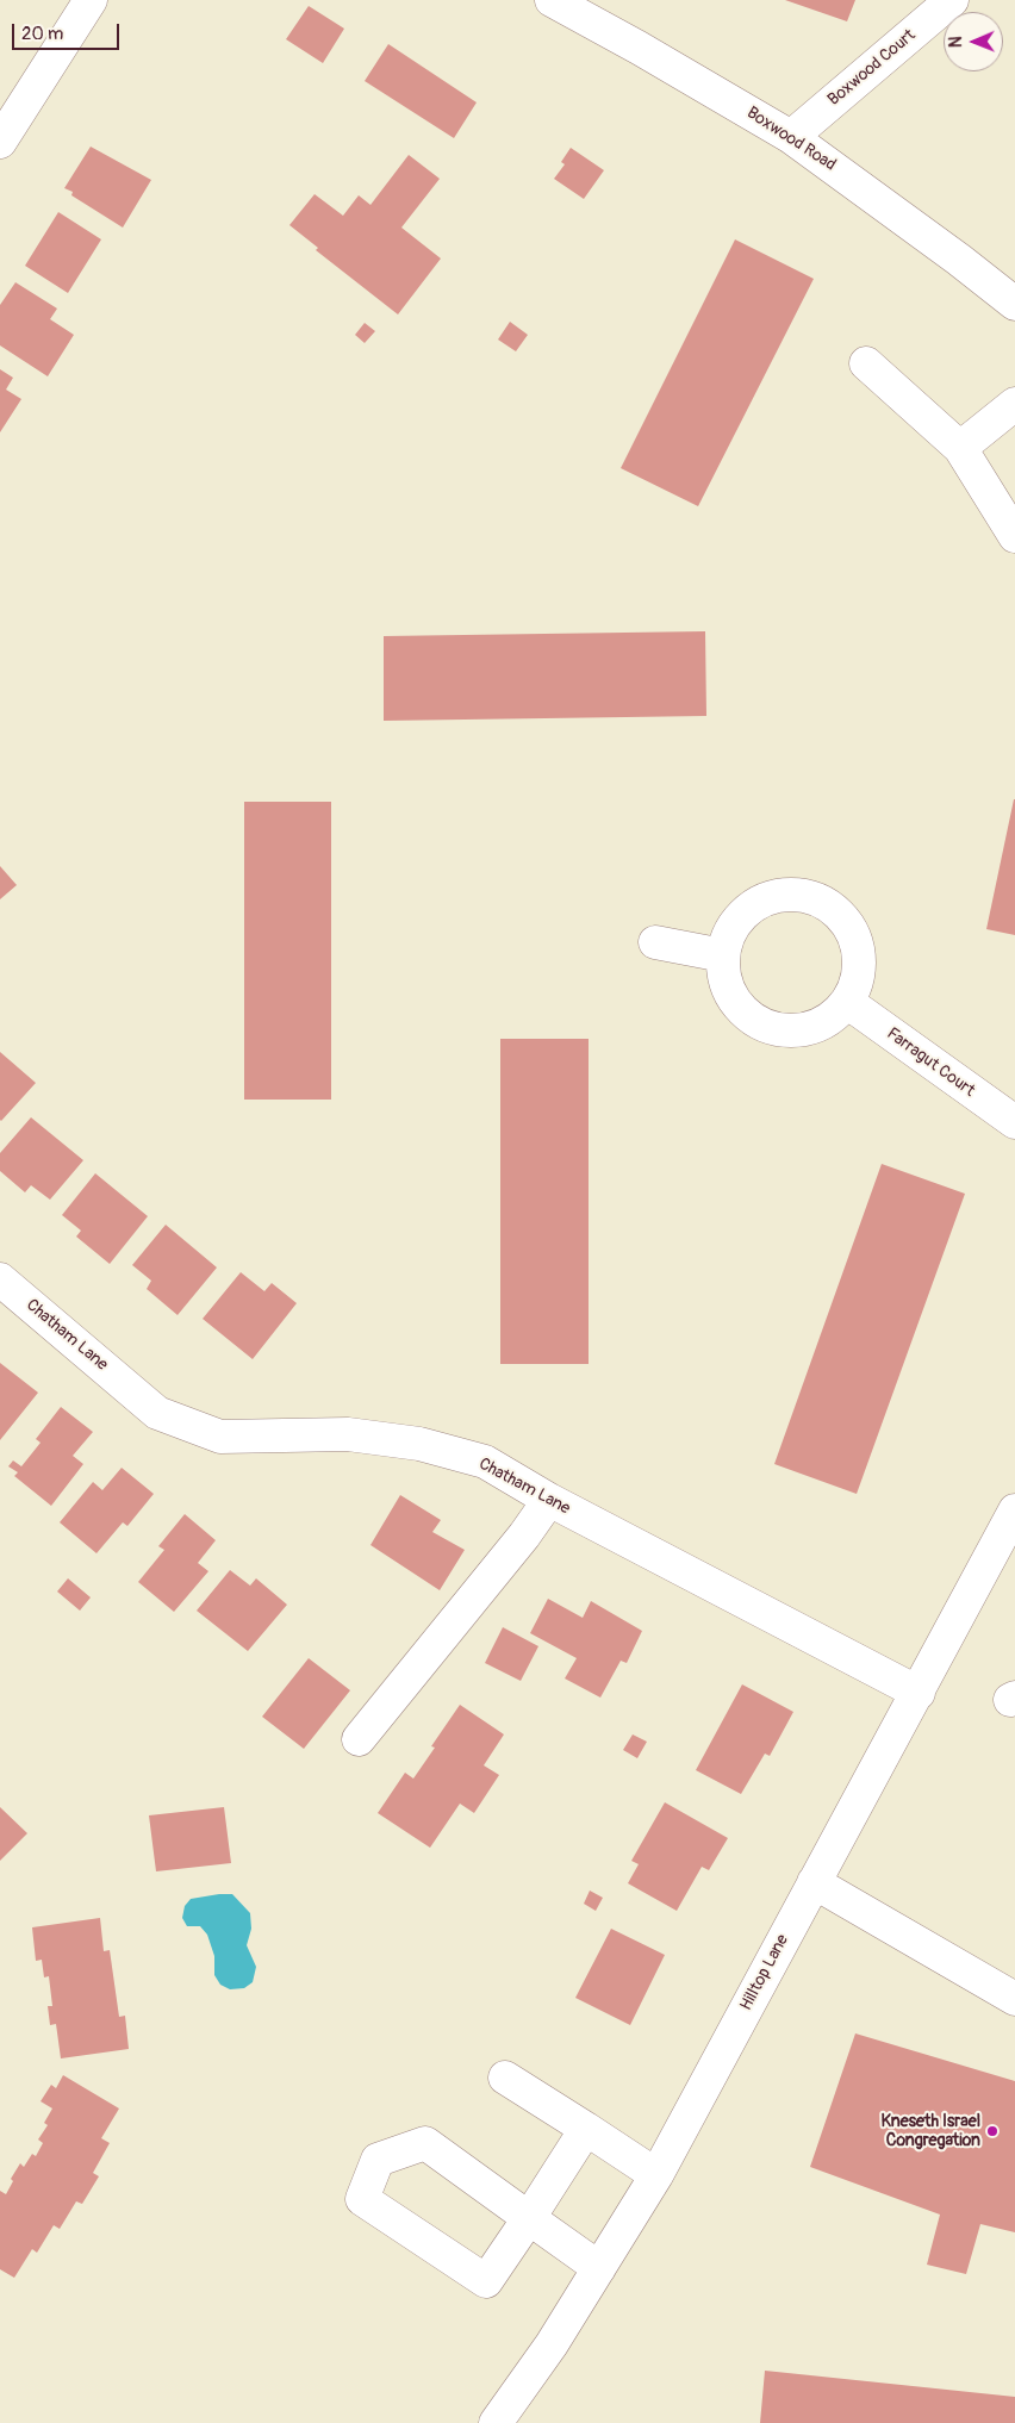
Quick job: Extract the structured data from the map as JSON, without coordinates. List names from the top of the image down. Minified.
{"streets":{"street":["Boxwood Court","Boxwood Road","Farragut Court","Chatham Lane","Hilltop Lane"]},"crossings":[["Boxwood Court","Boxwood Road"],["Chatham Lane","Hilltop Lane"]],"places":["Kneseth Israel Congregation"],"scale_bar":"20 m","north":"left"}
